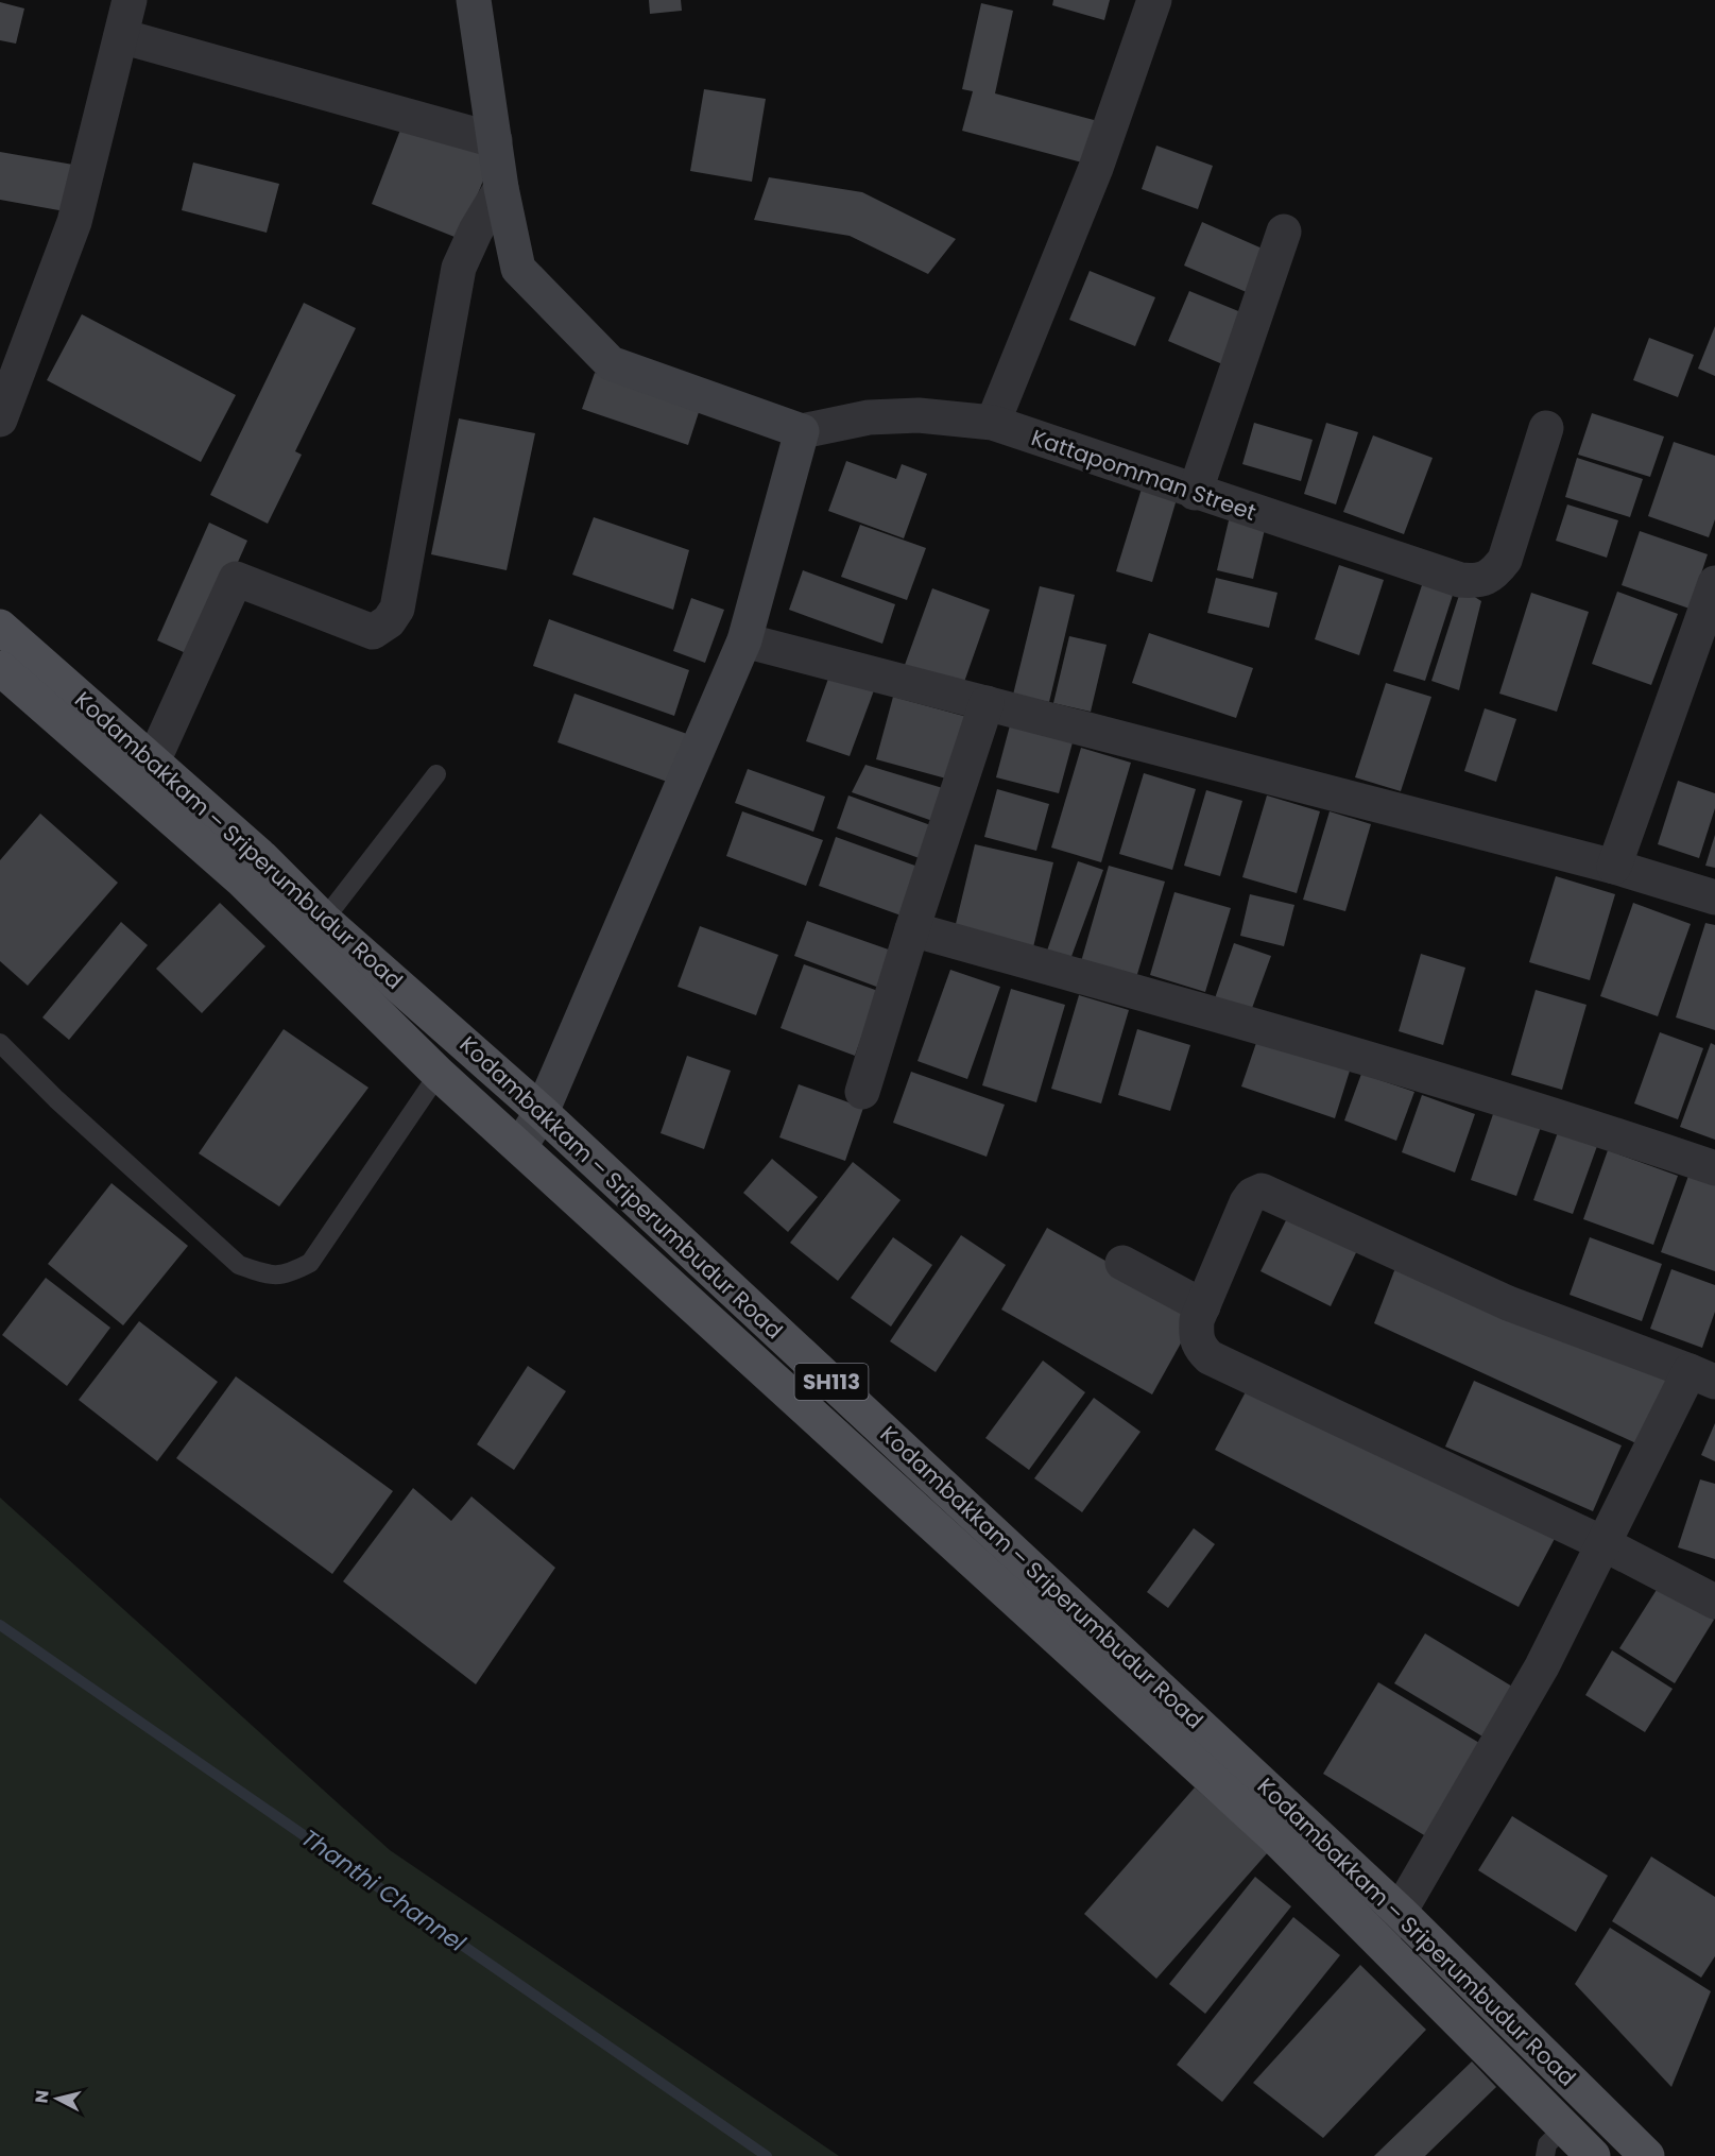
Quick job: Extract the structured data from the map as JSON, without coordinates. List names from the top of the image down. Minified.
{"streets":{"main road":["Kodambakkam – Sriperumbudur Road","SH113"],"street":["Kattapomman Street"]},"water":["Thanthi Channel"],"north":"left"}
